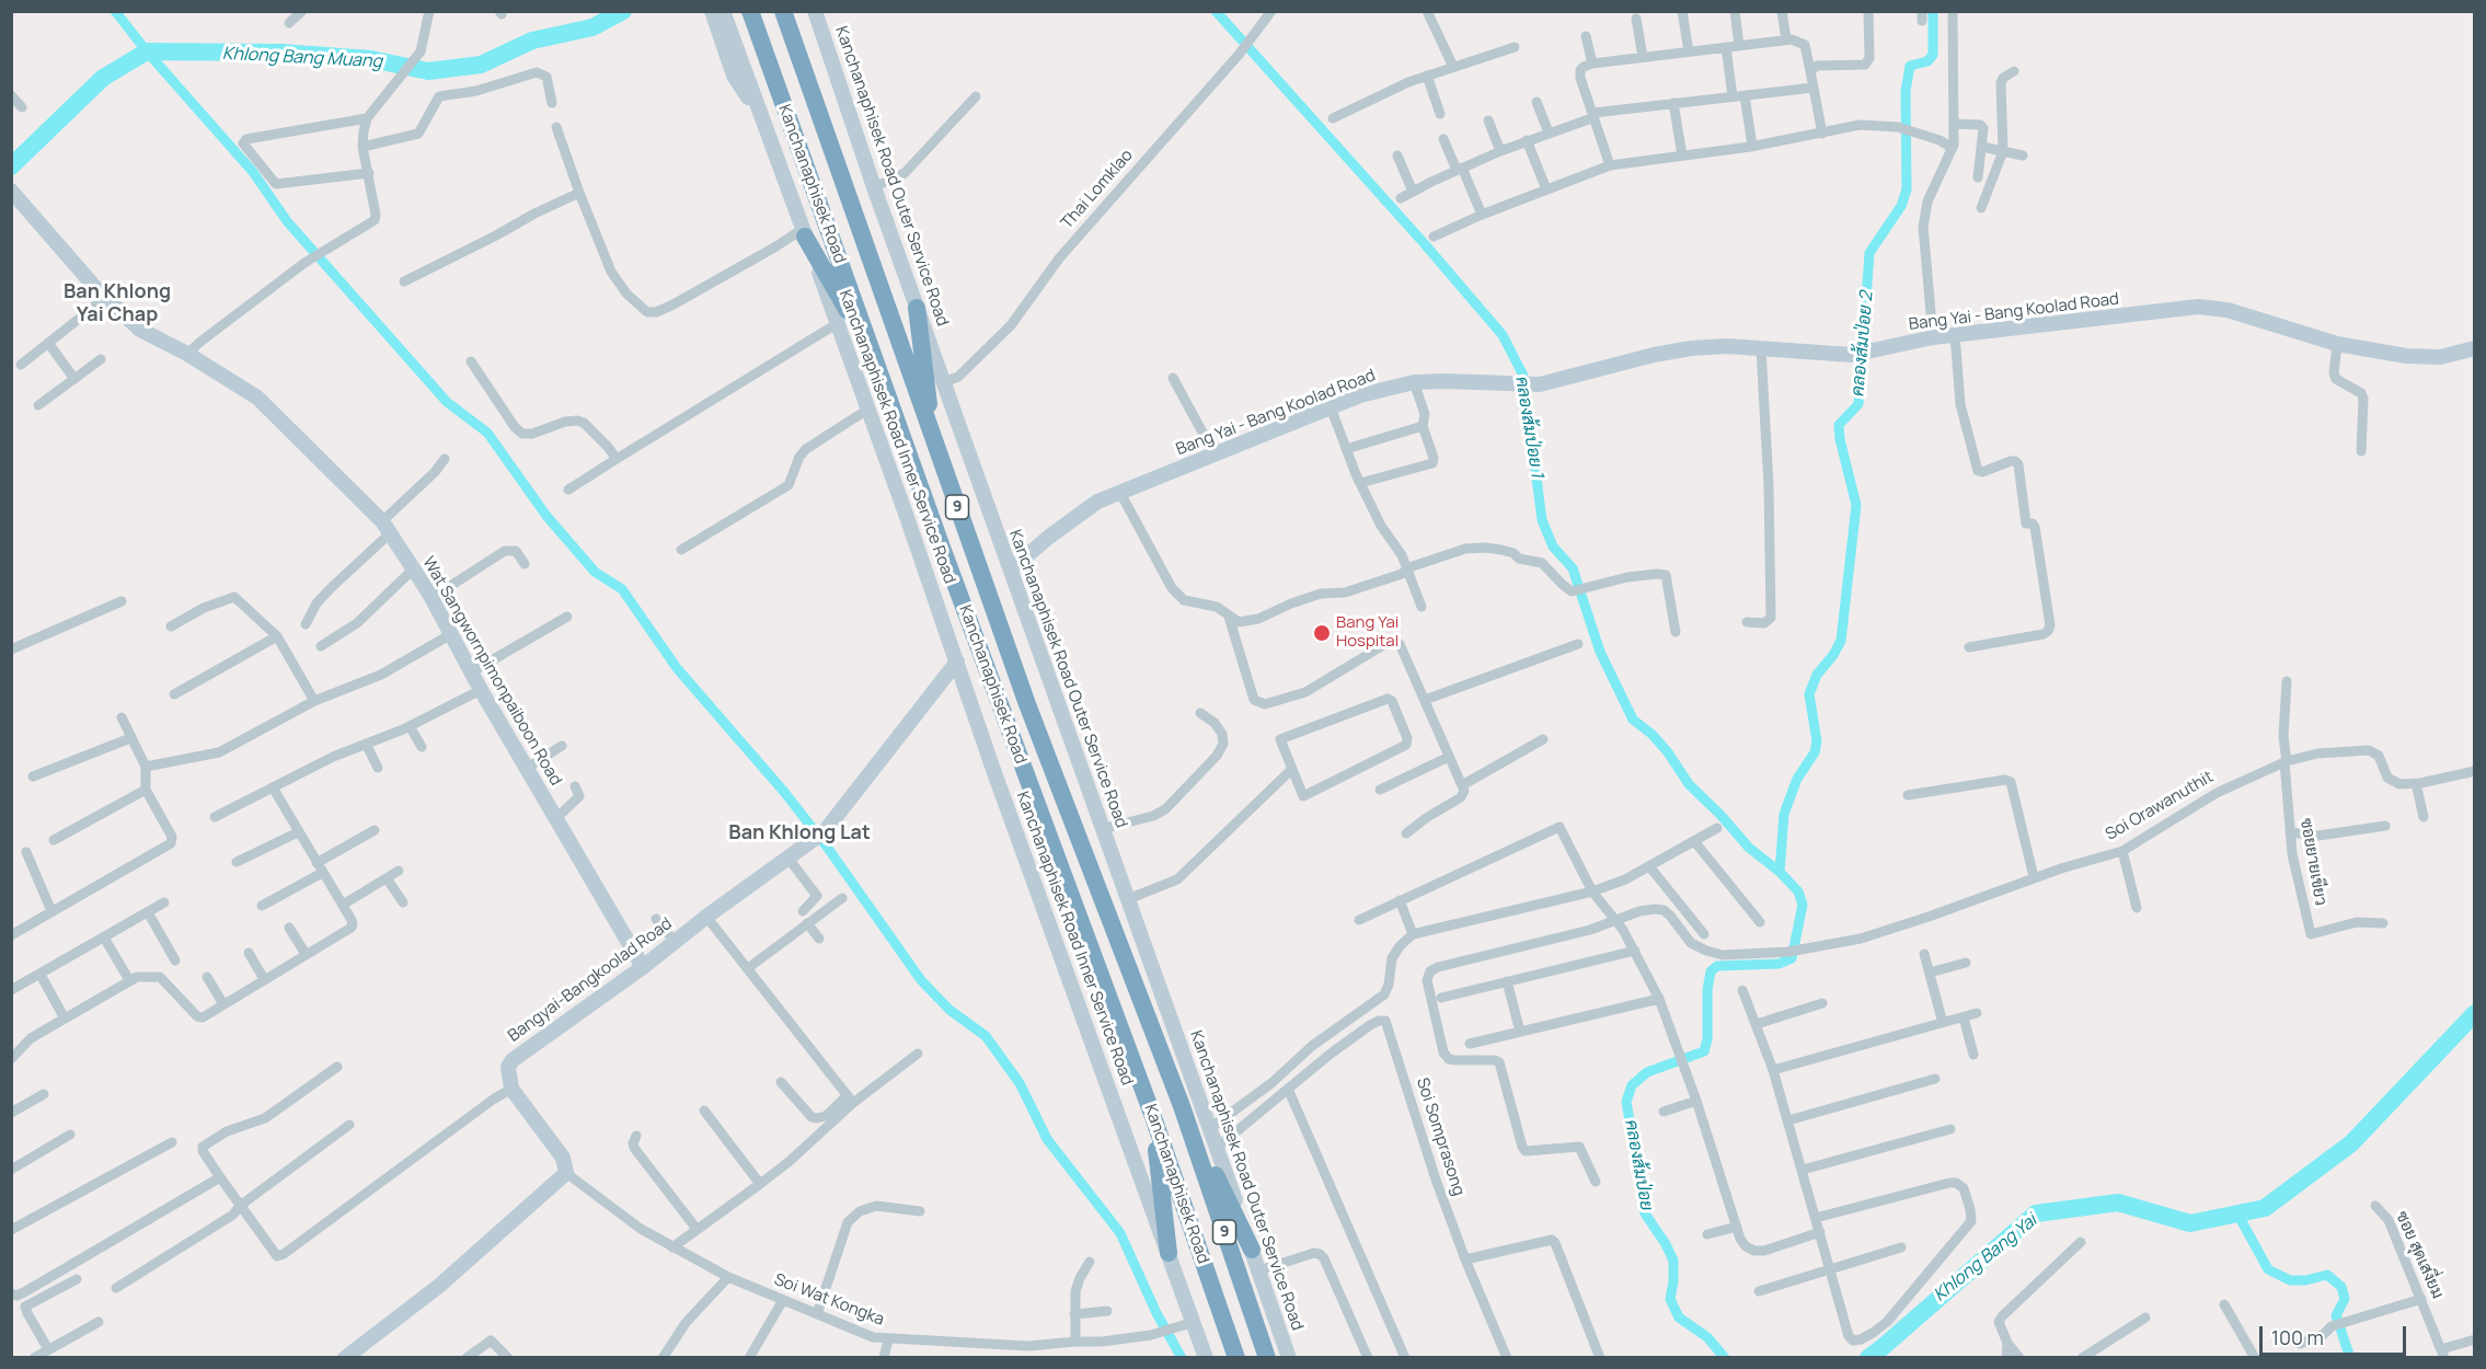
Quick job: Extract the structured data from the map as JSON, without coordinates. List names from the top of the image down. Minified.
{"streets":{"highway":["Kanchanaphisek Road","9"],"street":["Kanchanaphisek Road Outer Service Road","Thai Lomklao","Bang Yai - Bang Koolad Road","Kanchanaphisek Road Inner Service Road","Wat Sangwornpimonpaiboon Road","Soi Orawanuthit","ซอยยายเขียว","Bangyai-Bangkoolad Road","Soi Somprasong","ซอย สุดเสงี่ยม","Soi Wat Kongka"]},"crossings":[["Kanchanaphisek Road Outer Service Road","Thai Lomklao"],["Kanchanaphisek Road Outer Service Road","Bang Yai - Bang Koolad Road"],["Kanchanaphisek Road Outer Service Road","Soi Somprasong"],["Kanchanaphisek Road Inner Service Road","Bangyai-Bangkoolad Road"],["Kanchanaphisek Road Inner Service Road","Soi Wat Kongka"],["Wat Sangwornpimonpaiboon Road","Bangyai-Bangkoolad Road"],["Soi Orawanuthit","ซอยยายเขียว"]],"districts":["Ban Khlong Yai Chap","Ban Khlong Lat"],"water":["Khlong Bang Muang","คลองส้มป่อย 2","คลองส้มป่อย 1","คลองส้มป่อย","Khlong Bang Yai"],"places":["Bang Yai Hospital"],"scale_bar":"100 m"}
